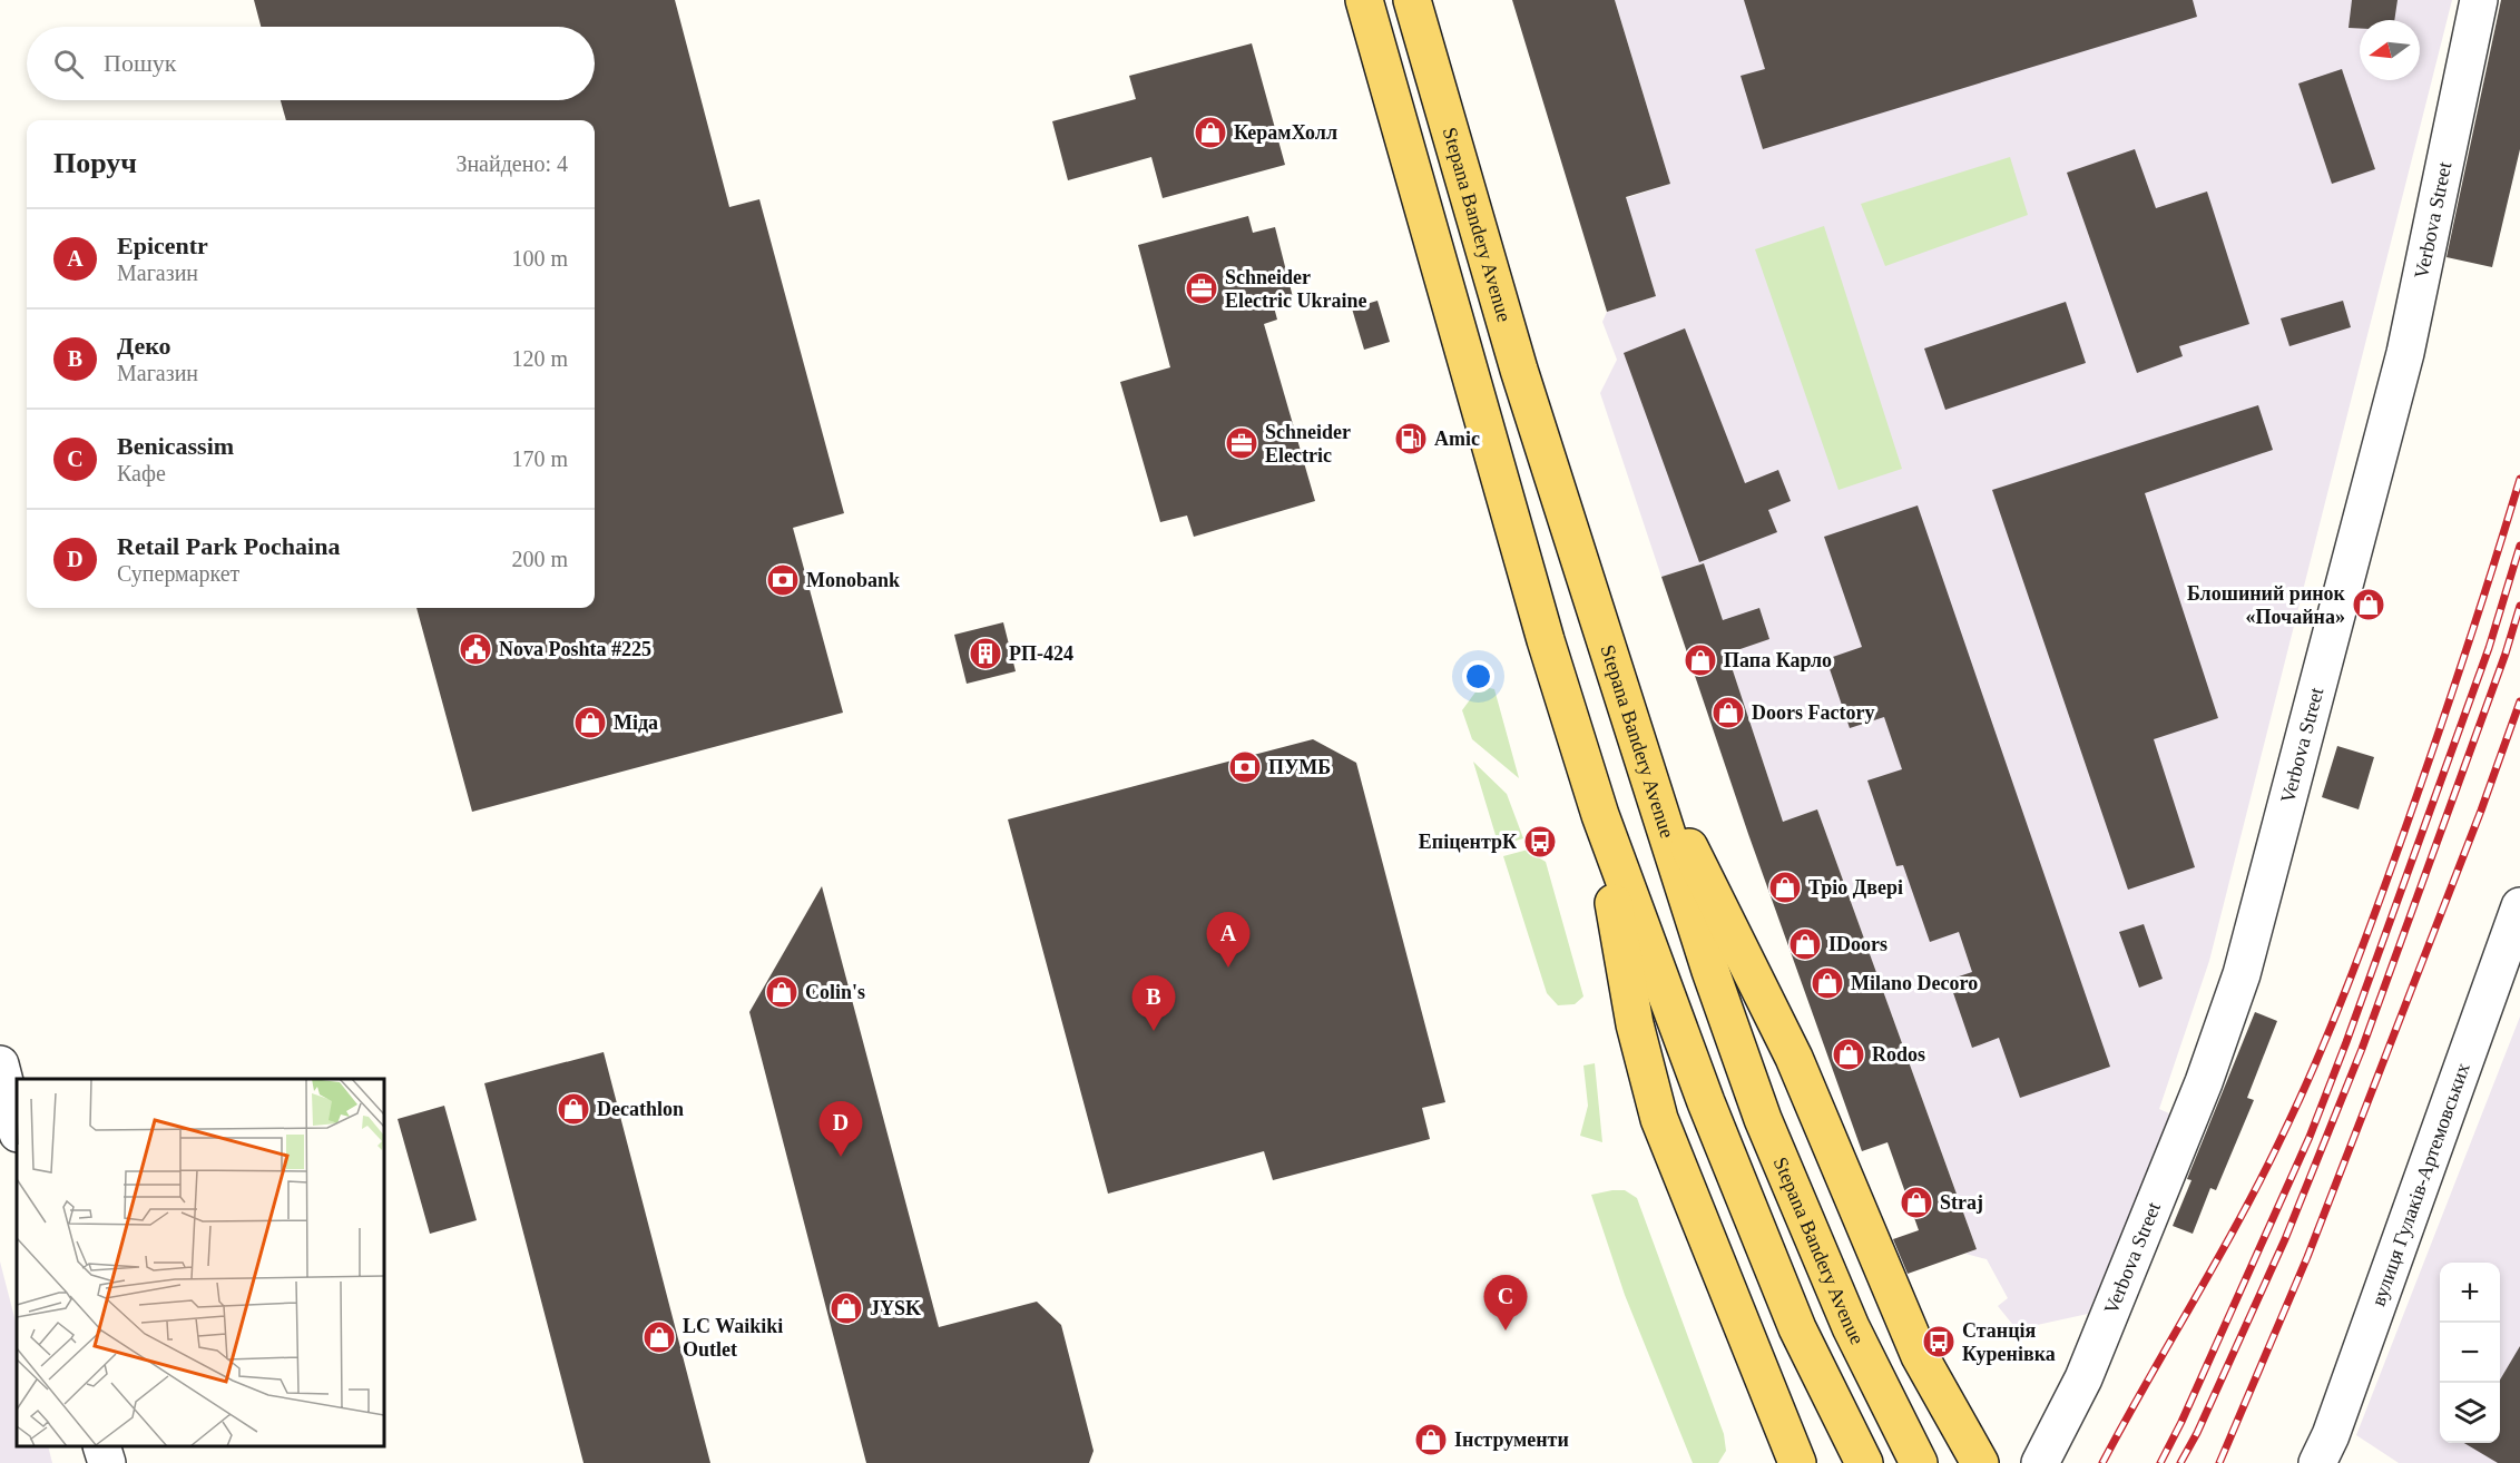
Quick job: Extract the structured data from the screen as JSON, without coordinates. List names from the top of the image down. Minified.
{"streets":{"main road":["Stepana Bandery Avenue"],"street":["Verbova Street","вулиця Гулаків-Артемовських"]},"places":{"shop":["КерамХолл","Блошиний ринок «Почайна»","Папа Карло","Doors Factory","Міда","Тріо Двері","IDoors","Milano Decoro","Colin's","Rodos","Decathlon","Straj","JYSK","LC Waikiki Outlet","Інструменти"],"office":["Schneider Electric Ukraine","Schneider Electric"],"fuel station":["Amic"],"bank":["Monobank","ПУМБ"],"public building":["Nova Poshta #225"],"building":["РП-424"],"bus stop":["ЕпіцентрК","Станція Куренівка"]},"north":"left","page":{"search":"Пошук","heading":["Поруч","Знайдено: 4"],"list":[{"mark":"A","name":"Epicentr","note":"Магазин","value":"100 m"},{"mark":"B","name":"Деко","note":"Магазин","value":"120 m"},{"mark":"C","name":"Benicassim","note":"Кафе","value":"170 m"},{"mark":"D","name":"Retail Park Pochaina","note":"Супермаркет","value":"200 m"}],"pins":["A","B","D","C"],"map_buttons":["+","−"]}}
